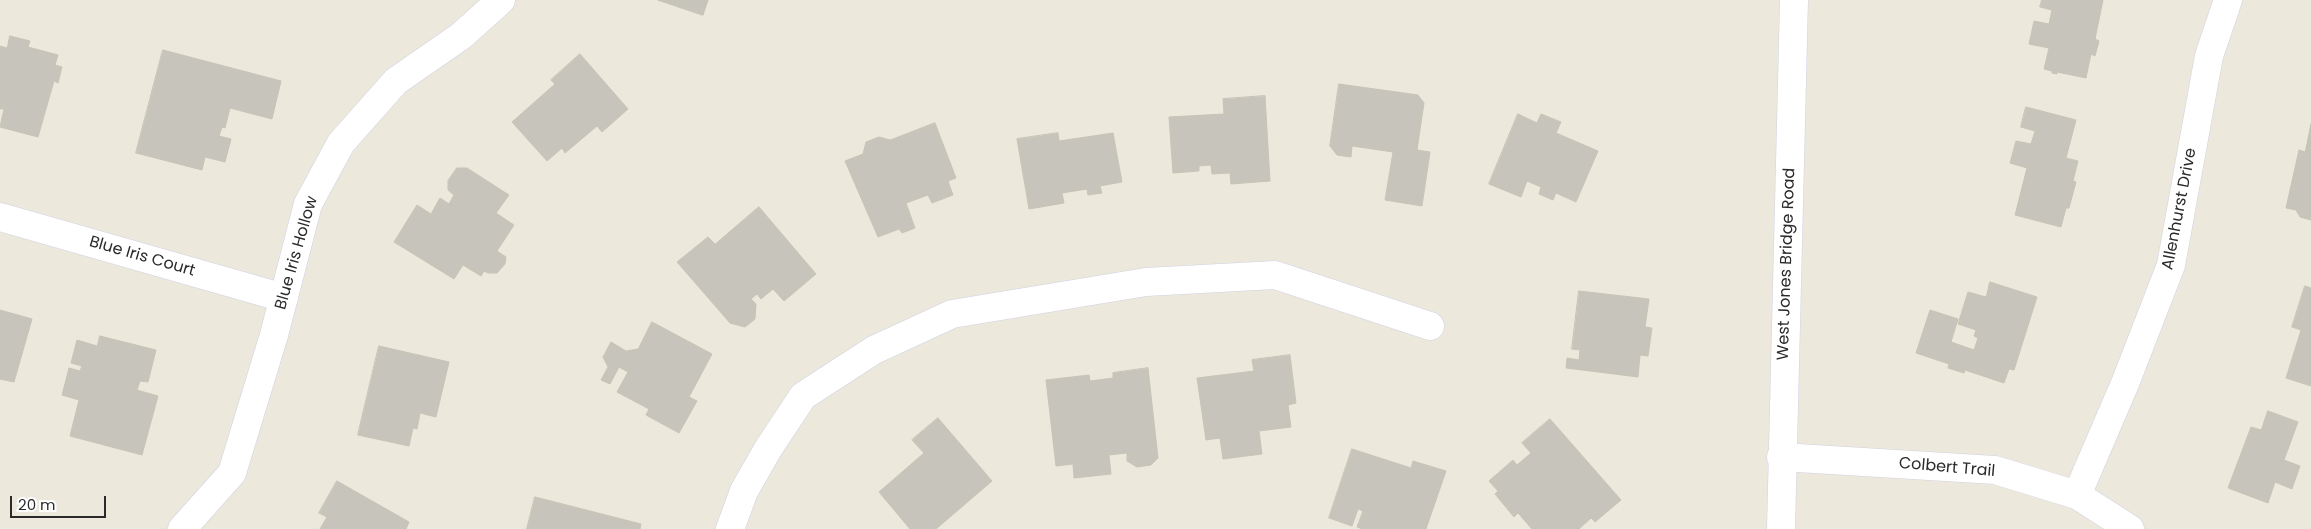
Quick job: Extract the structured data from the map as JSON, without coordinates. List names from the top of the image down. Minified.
{"streets":{"street":["Allenhurst Drive","Blue Iris Hollow","Blue Iris Court","West Jones Bridge Road","Colbert Trail"]},"crossings":[["Allenhurst Drive","Colbert Trail"],["Blue Iris Hollow","Blue Iris Court"],["West Jones Bridge Road","Colbert Trail"]],"scale_bar":"20 m"}
